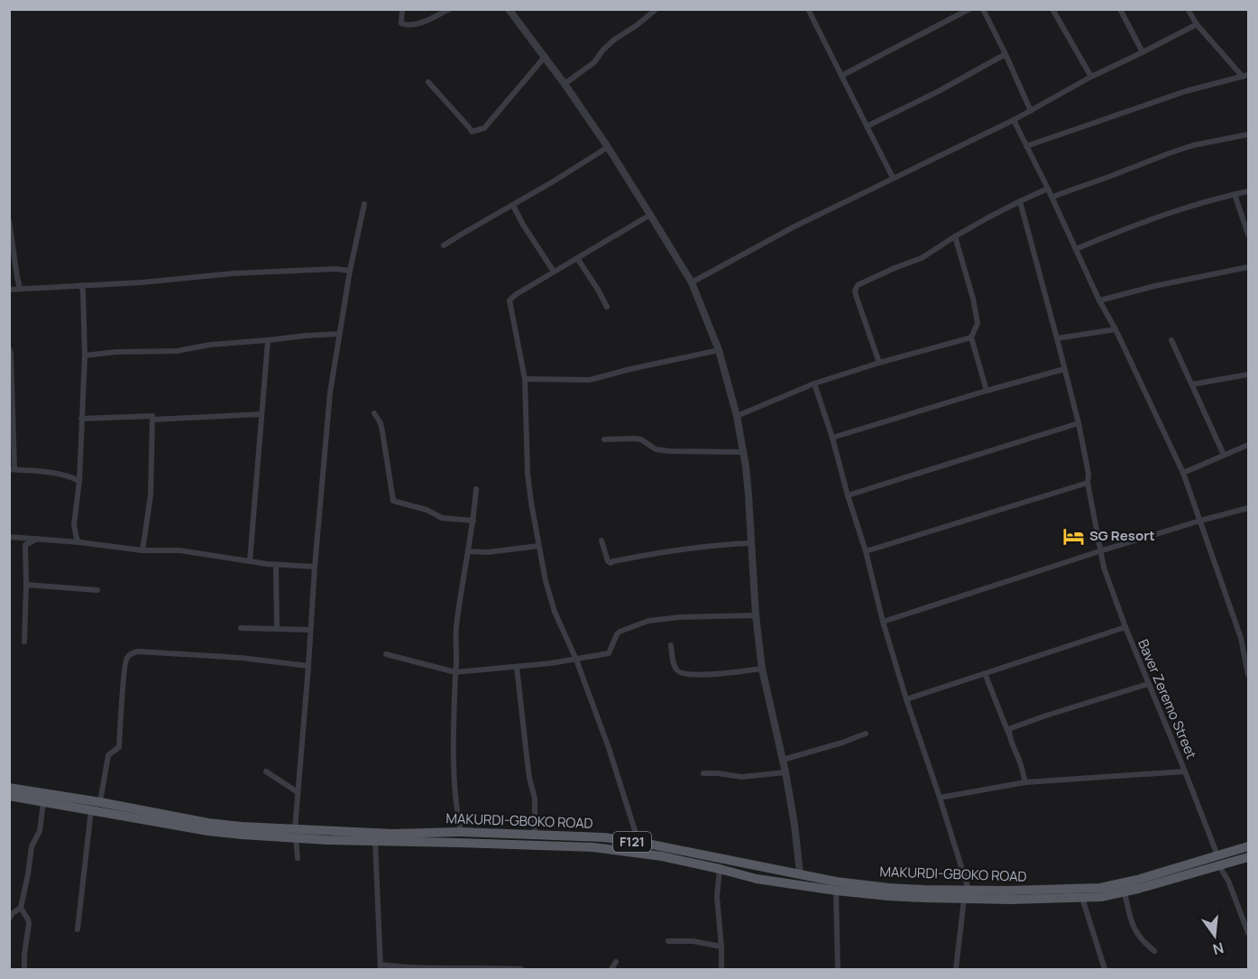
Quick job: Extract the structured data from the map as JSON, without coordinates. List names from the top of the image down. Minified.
{"streets":{"main road":["MAKURDI-GBOKO ROAD","F121"],"street":["Baver Zeremo Street"]},"crossings":[["Baver Zeremo Street","F121"],["MAKURDI-GBOKO ROAD","F121"]],"places":{"hotel":["SG Resort"]},"north":"bottom"}
